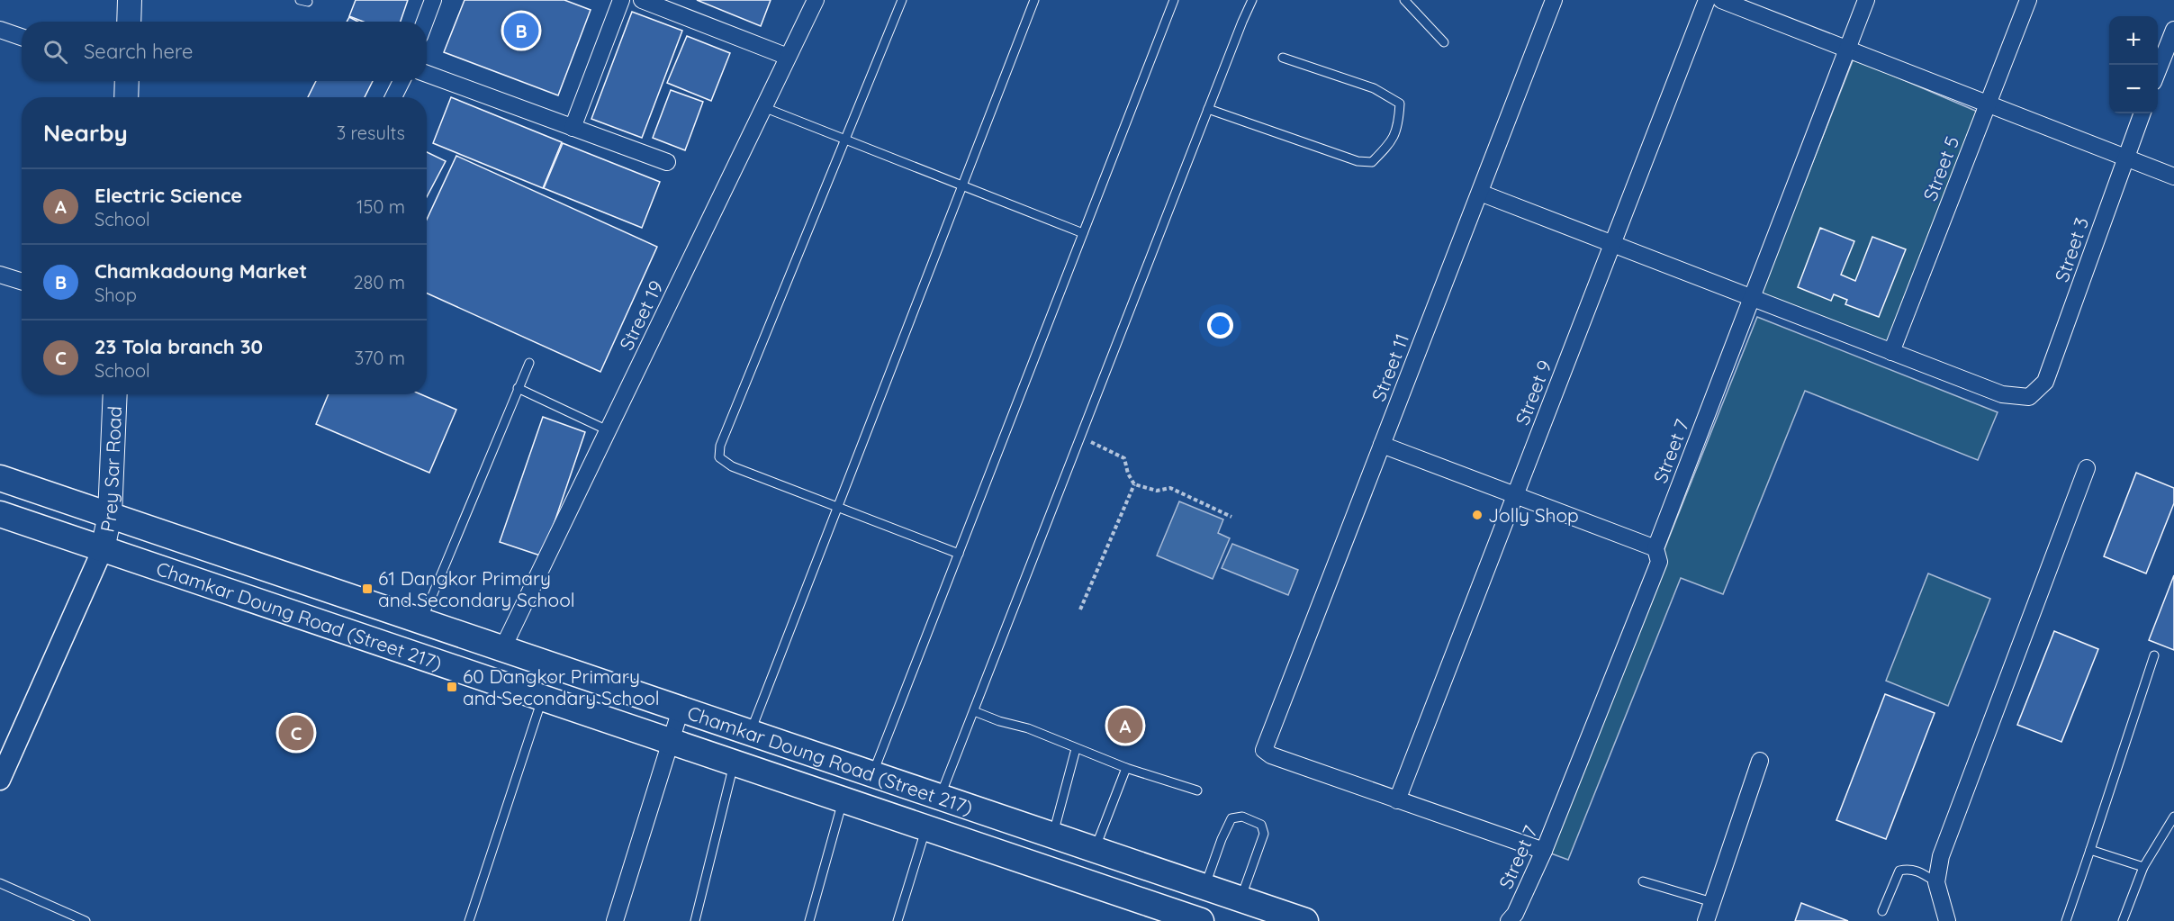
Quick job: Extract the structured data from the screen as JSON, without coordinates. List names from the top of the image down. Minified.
{"streets":{"main road":["Prey Sar Road","Chamkar Doung Road (Street 217)"],"street":["Street 5","Street 3","Street 19","Street 11","Street 9","Street 7"]},"crossings":[["Street 5","Street 3"],["Street 19","Chamkar Doung Road (Street 217)"],["Street 11","Street 9"],["Prey Sar Road","Chamkar Doung Road (Street 217)"]],"places":{"other":["Jolly Shop"],"transit":["61 Dangkor Primary and Secondary School","60 Dangkor Primary and Secondary School"]},"page":{"pins":["B","A","C"],"map_buttons":["+","−"],"search":"Search here","heading":["Nearby","3 results"],"list":[{"mark":"A","name":"Electric Science","note":"School","value":"150 m"},{"mark":"B","name":"Chamkadoung Market","note":"Shop","value":"280 m"},{"mark":"C","name":"23 Tola branch 30","note":"School","value":"370 m"}]}}
